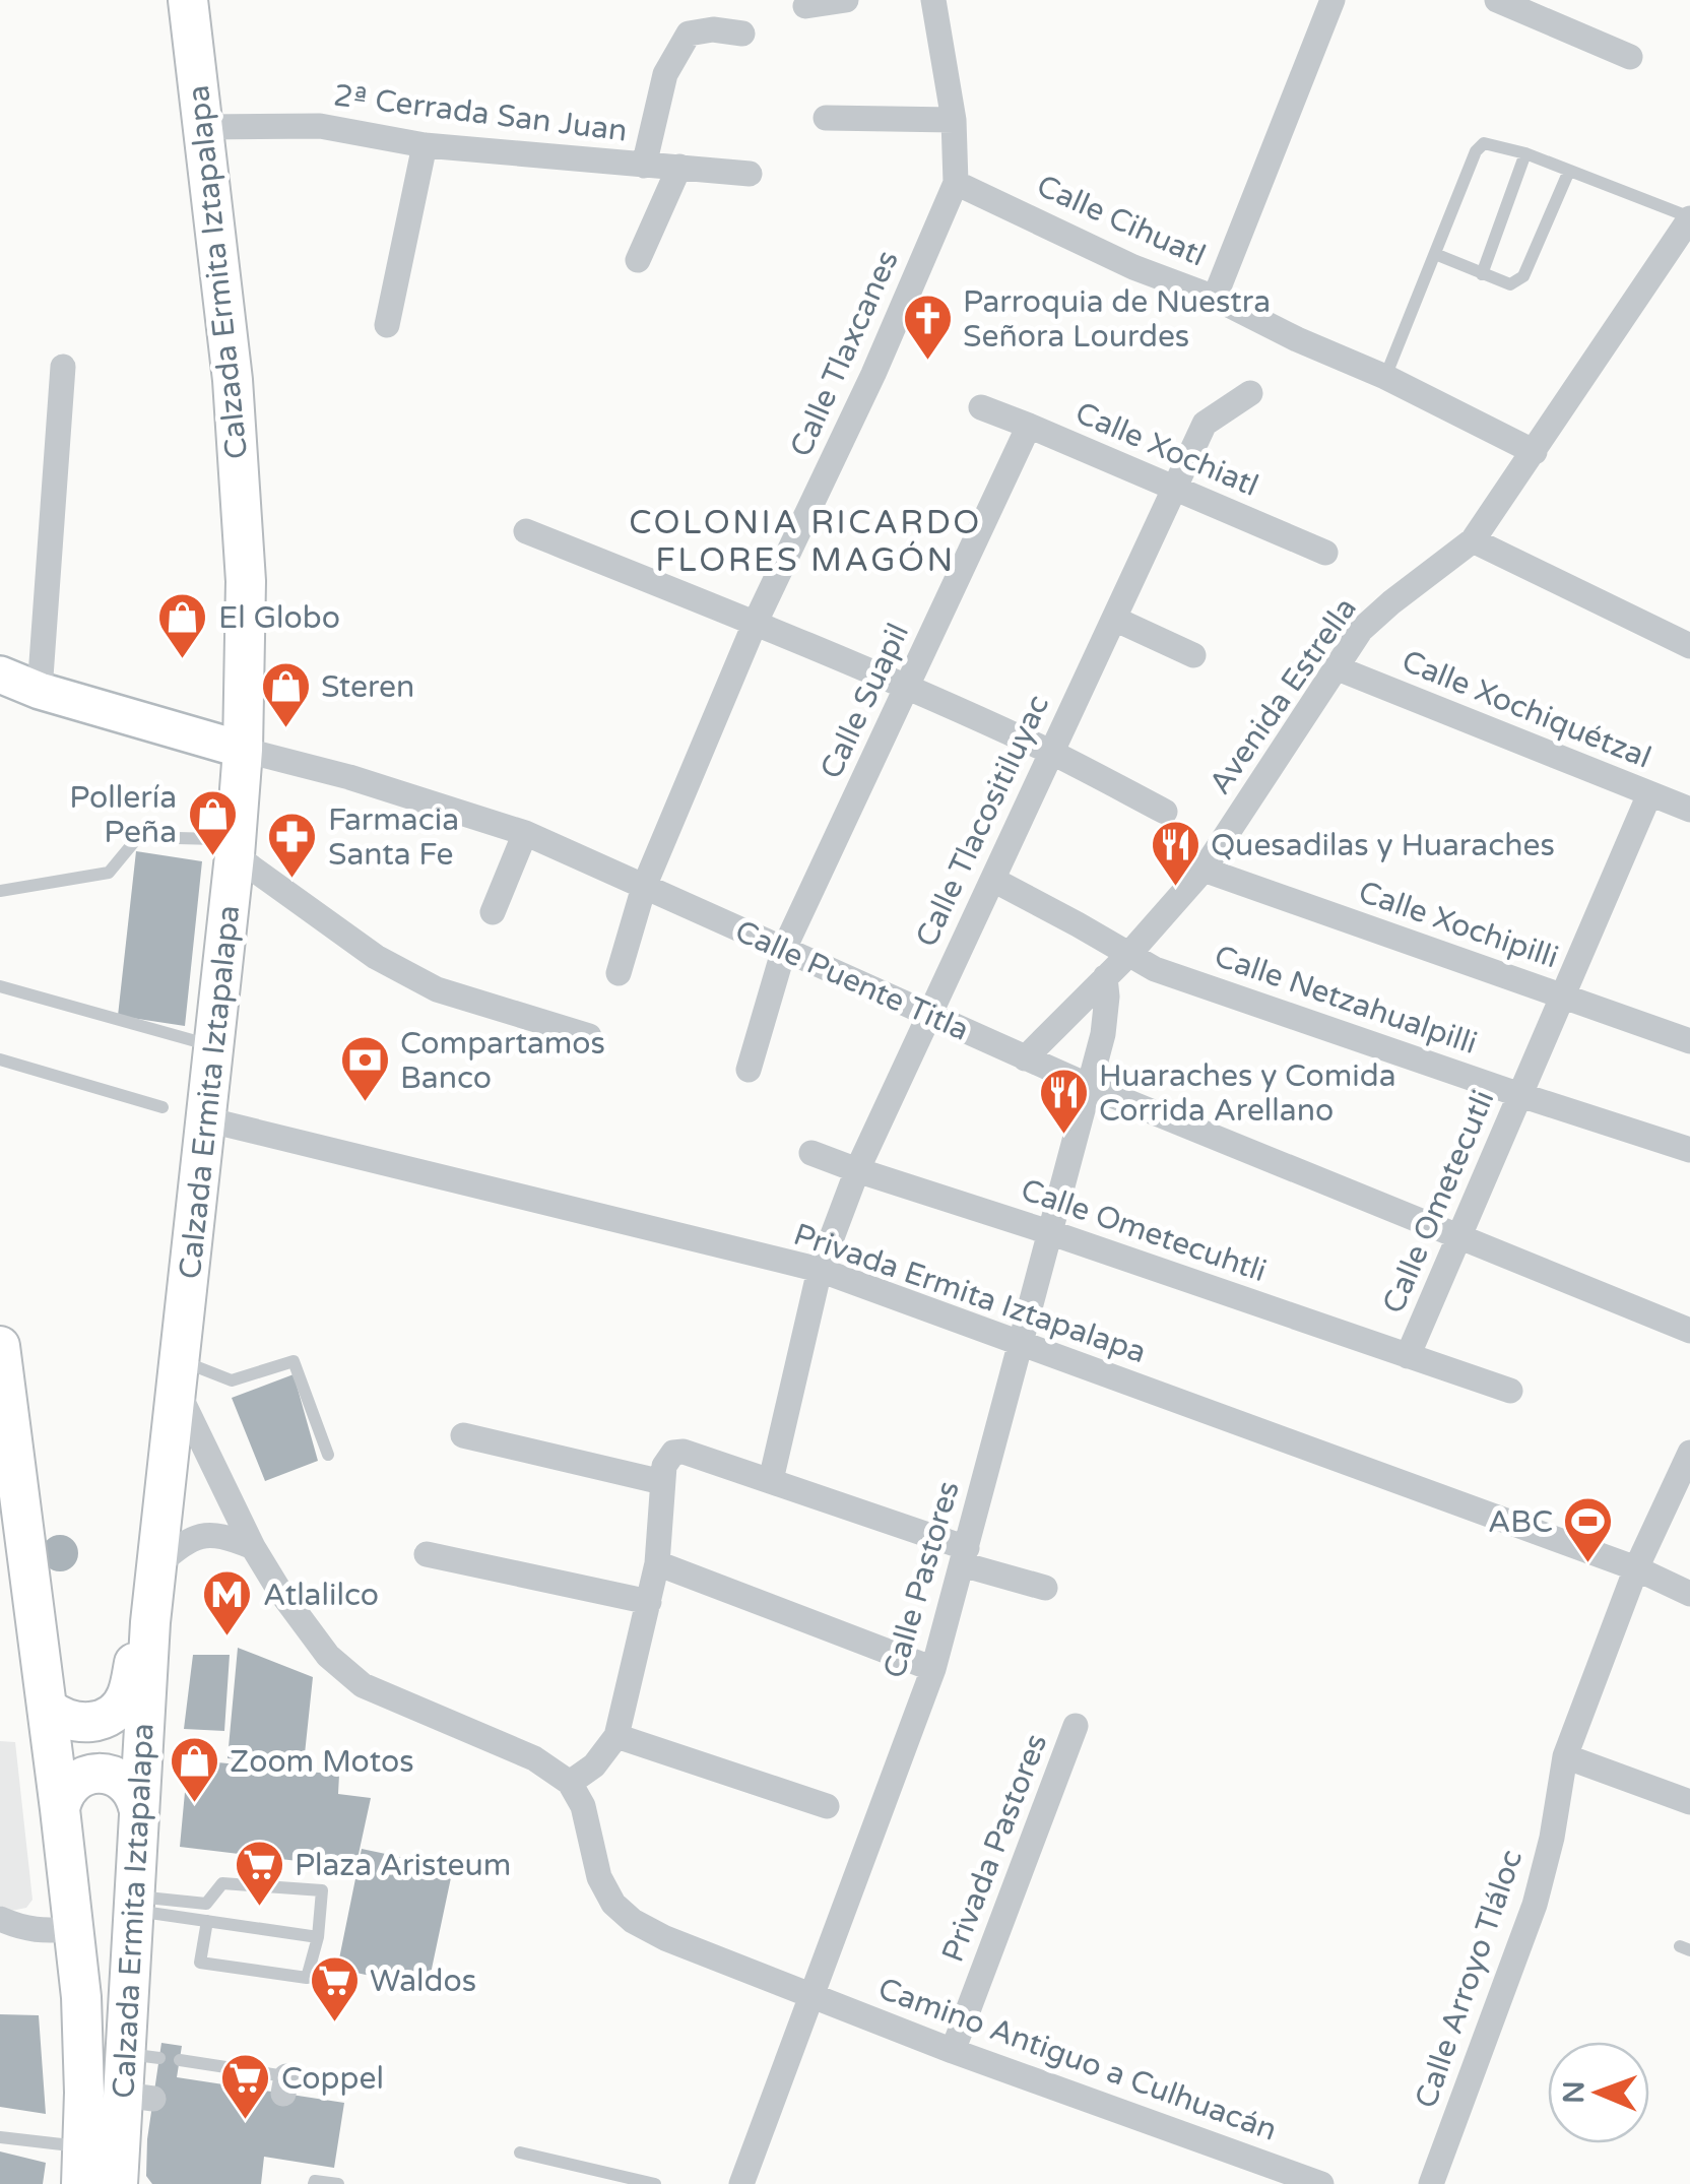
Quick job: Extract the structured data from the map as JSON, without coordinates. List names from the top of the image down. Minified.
{"streets":{"main road":["Calzada Ermita Iztapalapa"],"street":["2ª Cerrada San Juan","Calle Cihuatl","Calle Tlaxcanes","Calle Xochiatl","Avenida Estrella","Calle Suapil","Calle Xochiquétzal","Calle Tlacositiluyac","Calle Xochipilli","Calle Puente Titla","Calle Netzahualpilli","Calle Ometecutli","Calle Ometecuhtli","Privada Ermita Iztapalapa","Calle Pastores","Privada Pastores","Calle Arroyo Tláloc","Camino Antiguo a Culhuacán"]},"crossings":[["2ª Cerrada San Juan","Calzada Ermita Iztapalapa"],["Calle Cihuatl","Calle Tlaxcanes"],["Calle Cihuatl","Avenida Estrella"],["Calzada Ermita Iztapalapa","Calle Puente Titla"],["Calzada Ermita Iztapalapa","Privada Ermita Iztapalapa"],["Calle Tlaxcanes","Calle Puente Titla"],["Calle Xochiatl","Calle Suapil"],["Calle Xochiatl","Calle Tlacositiluyac"],["Avenida Estrella","Calle Xochiquétzal"],["Avenida Estrella","Calle Xochipilli"],["Avenida Estrella","Calle Puente Titla"],["Avenida Estrella","Calle Netzahualpilli"],["Avenida Estrella","Calle Pastores"],["Calle Suapil","Calle Puente Titla"],["Calle Xochiquétzal","Calle Ometecutli"],["Calle Tlacositiluyac","Calle Puente Titla"],["Calle Tlacositiluyac","Calle Netzahualpilli"],["Calle Tlacositiluyac","Calle Ometecuhtli"],["Calle Tlacositiluyac","Privada Ermita Iztapalapa"],["Calle Xochipilli","Calle Ometecutli"],["Calle Puente Titla","Calle Ometecutli"],["Calle Puente Titla","Calle Pastores"],["Calle Netzahualpilli","Calle Ometecutli"],["Calle Ometecutli","Calle Ometecuhtli"],["Calle Ometecuhtli","Calle Pastores"],["Privada Ermita Iztapalapa","Calle Pastores"],["Privada Ermita Iztapalapa","Calle Arroyo Tláloc"],["Calle Pastores","Camino Antiguo a Culhuacán"],["Privada Pastores","Camino Antiguo a Culhuacán"]],"districts":["COLONIA RICARDO FLORES MAGÓN"],"places":{"church":["Parroquia de Nuestra Señora Lourdes"],"shop":["El Globo","Steren","Pollería Peña","Zoom Motos"],"pharmacy":["Farmacia Santa Fe"],"restaurant":["Quesadilas y Huaraches","Huaraches y Comida Corrida Arellano"],"bank":["Compartamos Banco"],"sports":["ABC"],"metro station":["Atlalilco"],"supermarket":["Plaza Aristeum","Waldos","Coppel"]},"north":"left"}
